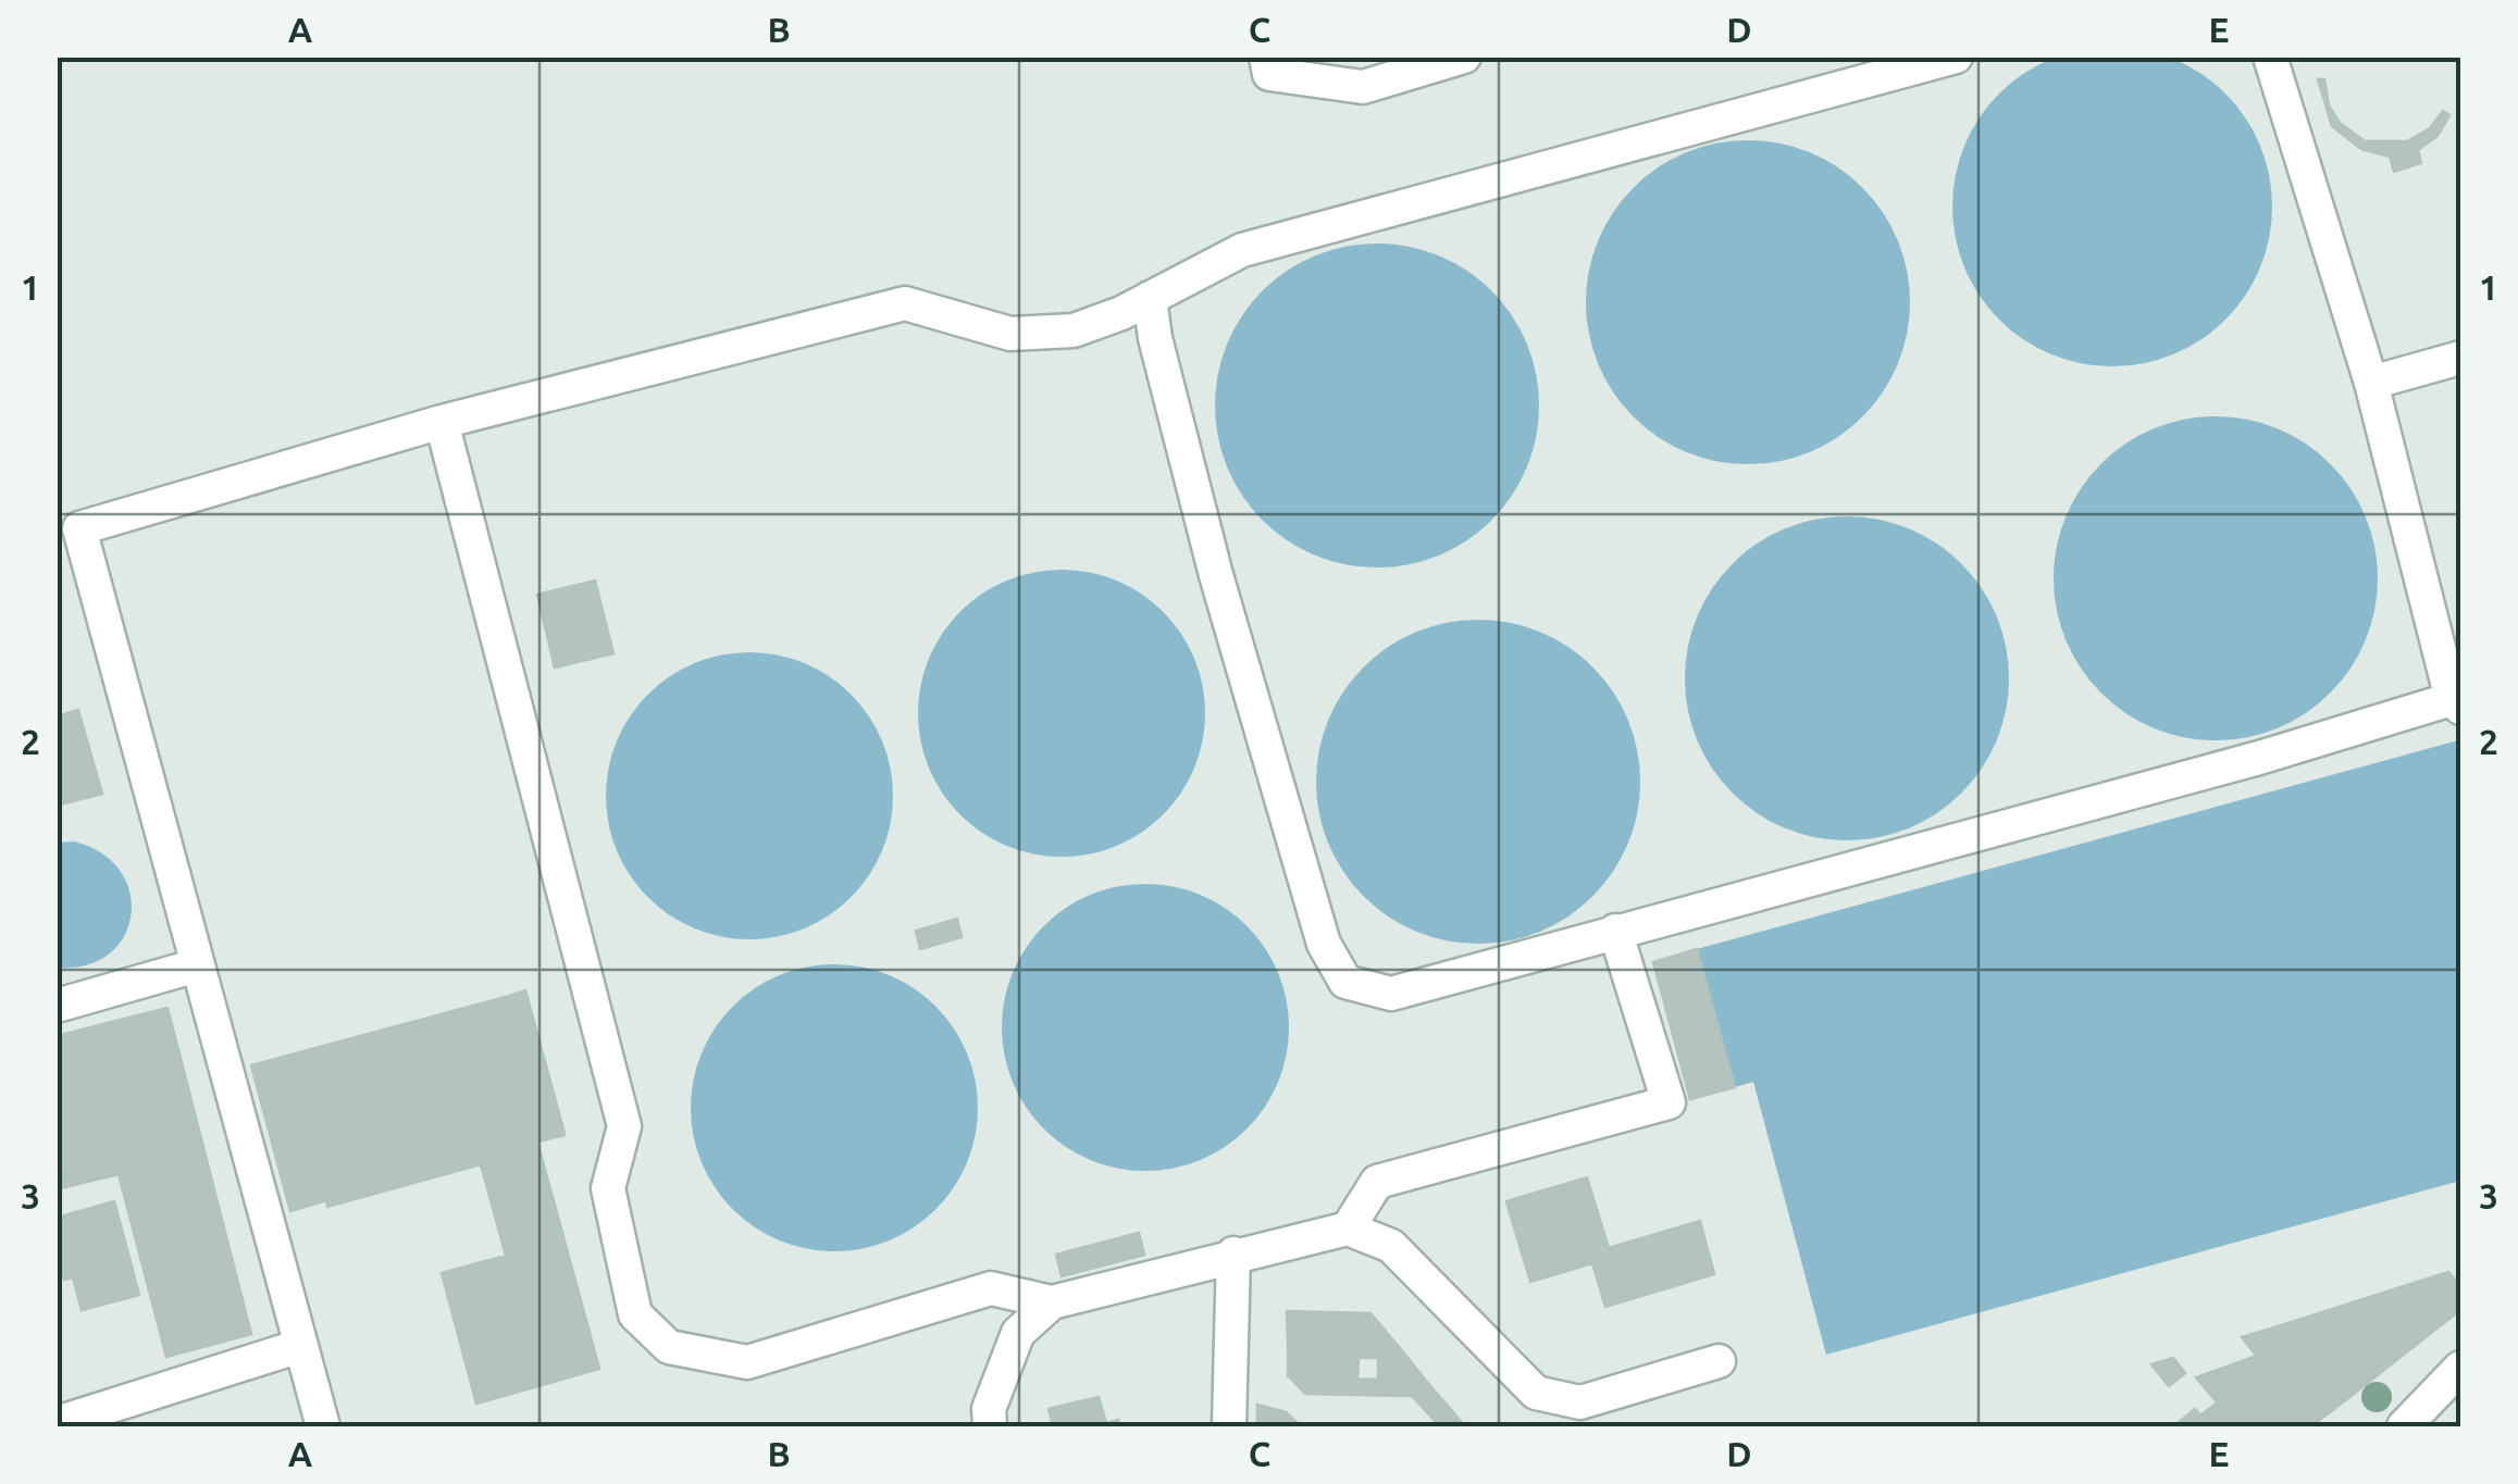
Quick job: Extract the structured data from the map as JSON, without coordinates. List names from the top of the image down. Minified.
{"grid":{"columns":["A","B","C","D","E"],"rows":["1","2","3"]}}
